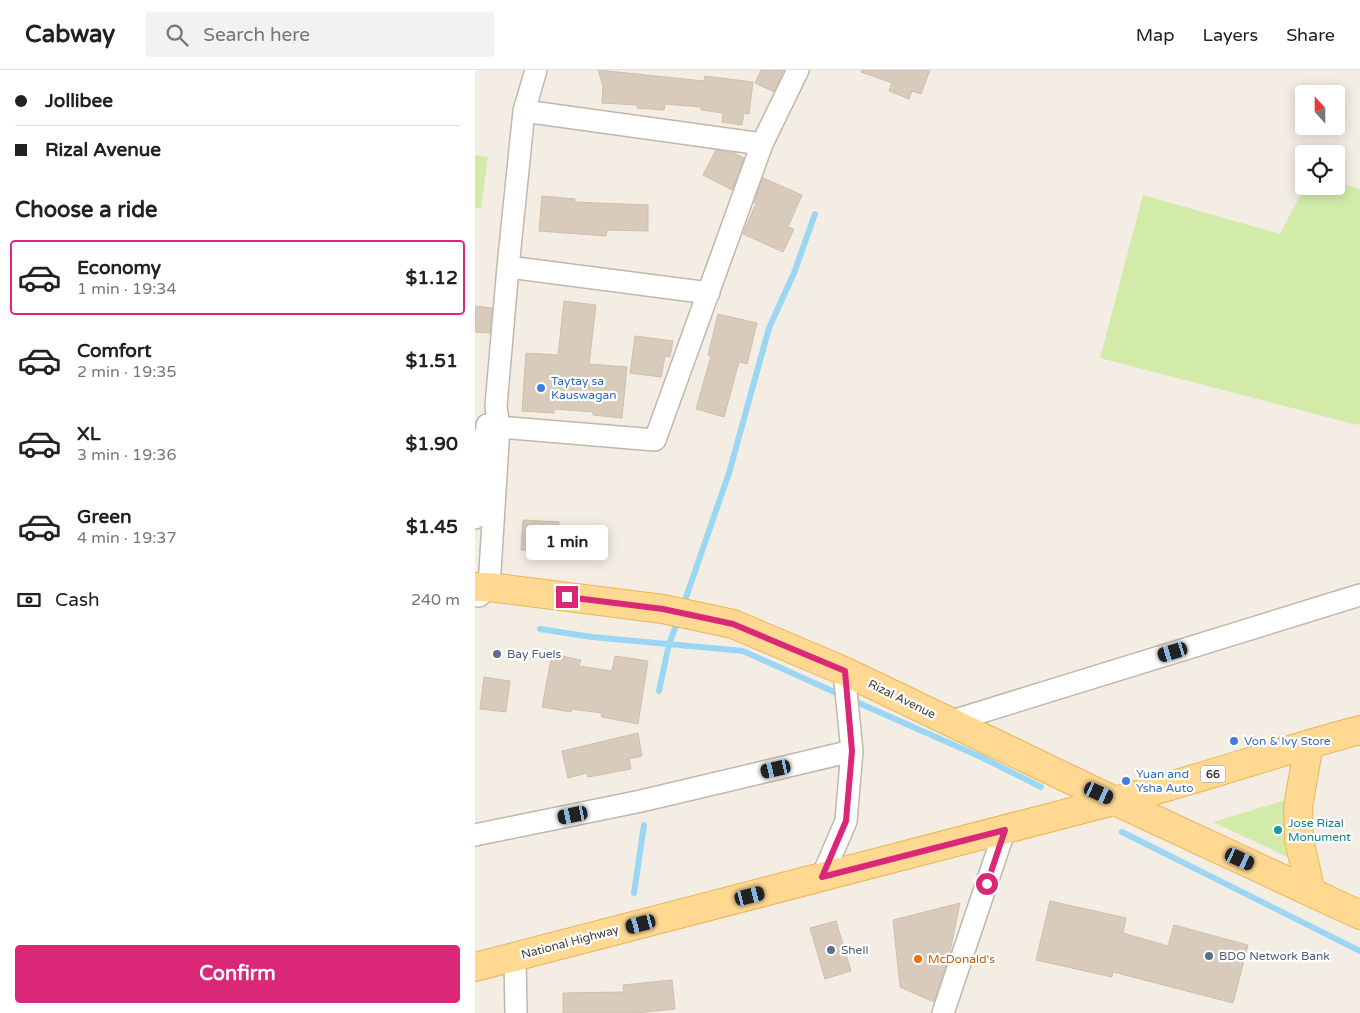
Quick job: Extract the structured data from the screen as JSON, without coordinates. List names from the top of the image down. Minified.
{"streets":{"main road":["Rizal Avenue","66","National Highway"]},"crossings":[["Rizal Avenue","National Highway"]],"places":["Taytay sa Kauswagan","Bay Fuels","Von & Ivy Store","Yuan and Ysha Auto","Jose Rizal Monument","Shell","BDO Network Bank","McDonald's"],"north":"top","page":{"header":"Cabway","search":"Search here","nav":["Map","Layers","Share"],"banner":["Jollibee","Rizal Avenue"],"heading":"Choose a ride","list":[{"name":"Economy","note":"1 min · 19:34","value":"$1.12"},{"name":"Comfort","note":"2 min · 19:35","value":"$1.51"},{"name":"XL","note":"3 min · 19:36","value":"$1.90"},{"name":"Green","note":"4 min · 19:37","value":"$1.45"}],"bubble":"1 min","pay":["Cash","240 m"],"buttons":"Confirm"}}
